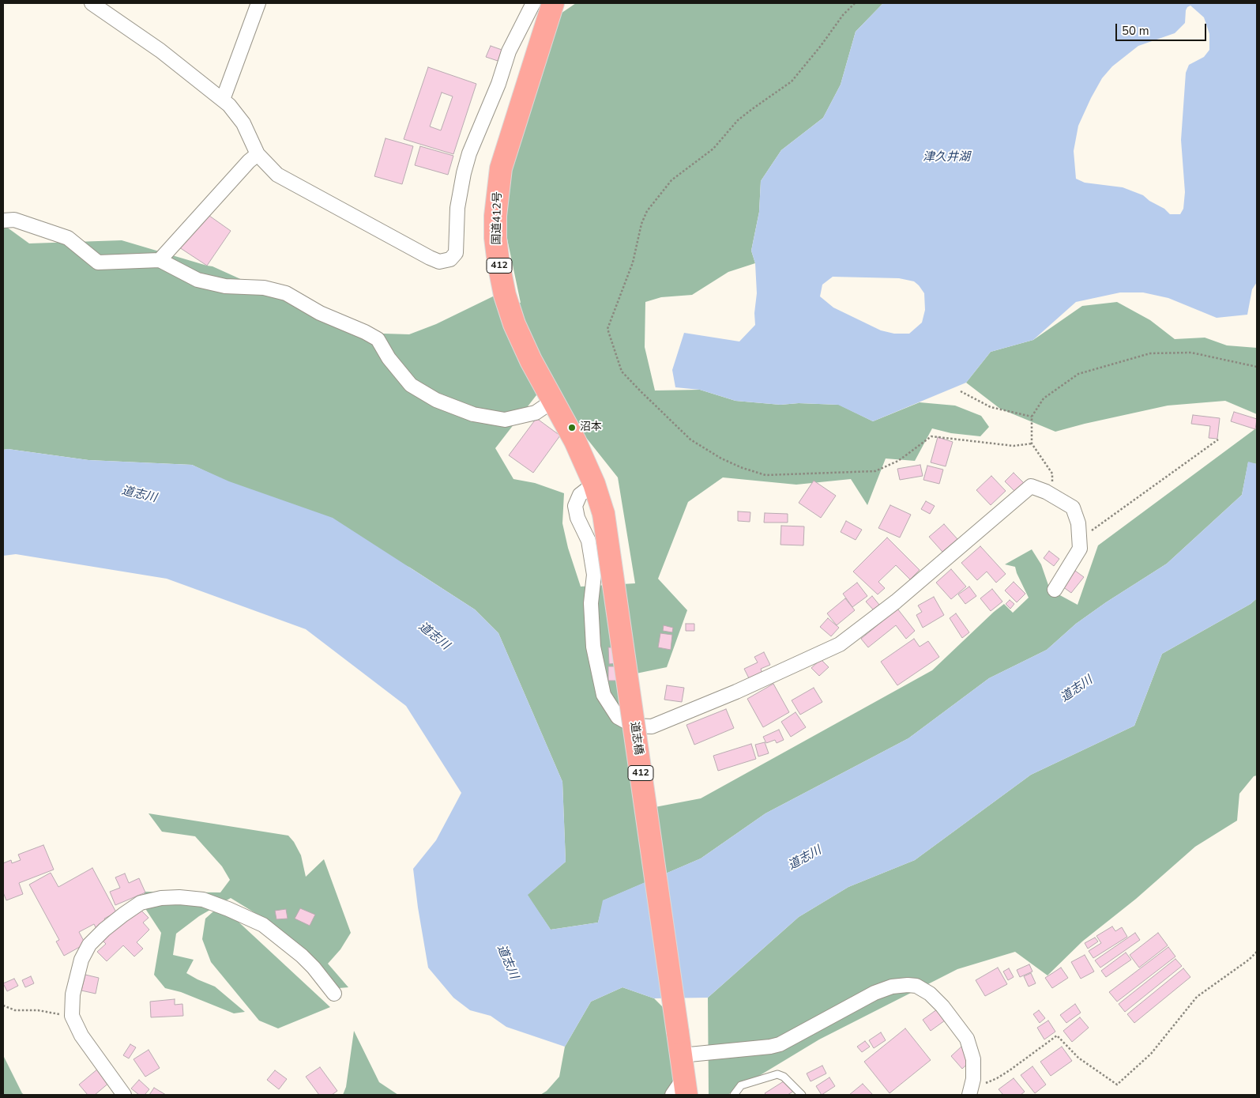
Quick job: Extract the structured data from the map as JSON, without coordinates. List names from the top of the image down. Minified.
{"streets":{"highway":["国道412号","412","道志橋"]},"crossings":[["国道412号","道志橋"],["412","道志橋"]],"water":["津久井湖","道志川"],"places":["沼本"],"scale_bar":"50 m"}
